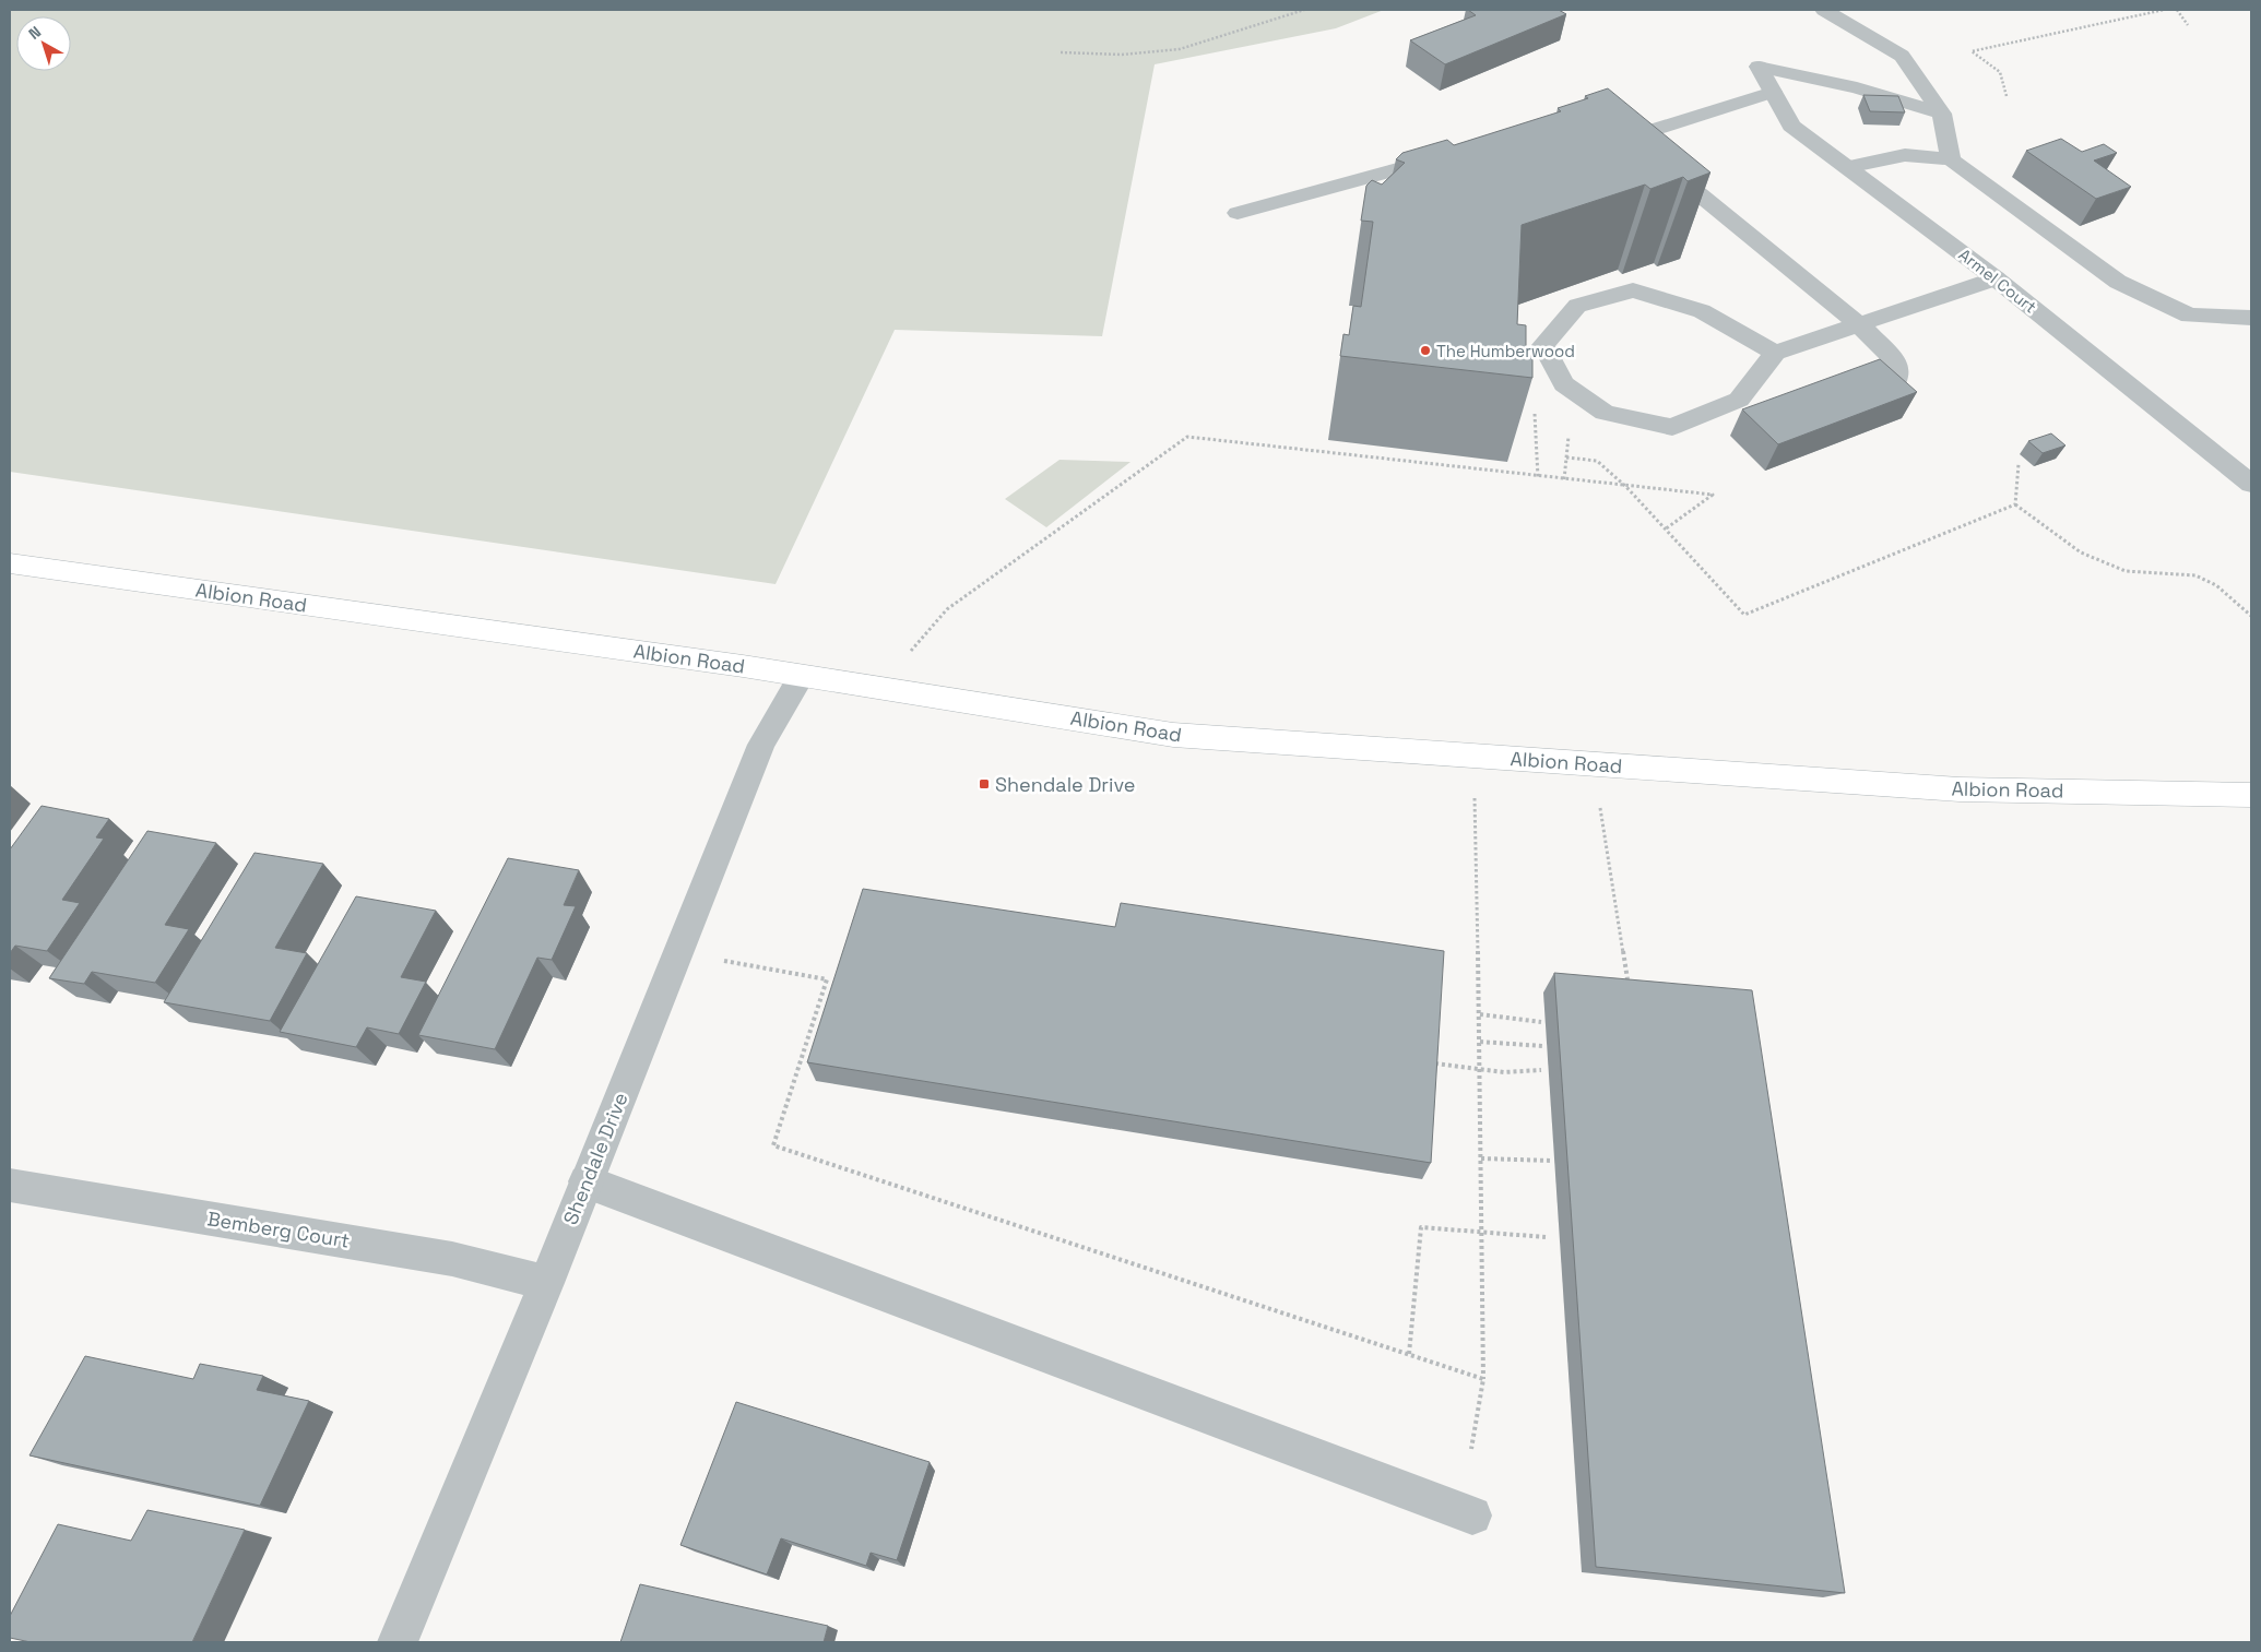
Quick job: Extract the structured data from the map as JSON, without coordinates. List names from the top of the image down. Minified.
{"streets":{"main road":["Albion Road"],"street":["Armel Court","Shendale Drive","Bemberg Court"]},"crossings":[["Albion Road","Shendale Drive"],["Shendale Drive","Bemberg Court"]],"places":{"other":["The Humberwood"],"transit":["Shendale Drive"]},"north":"top left"}
